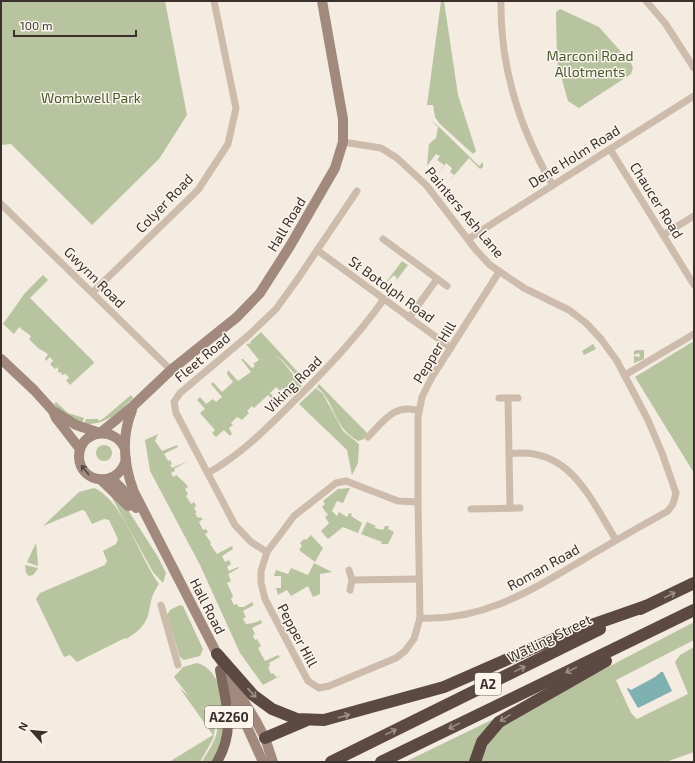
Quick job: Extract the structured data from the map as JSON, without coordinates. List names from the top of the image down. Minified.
{"streets":{"highway":["Watling Street","A2"],"main road":["Hall Road","A2260"],"street":["Dene Holm Road","Chaucer Road","Colyer Road","Painters Ash Lane","Gwynn Road","St Botolph Road","Pepper Hill","Fleet Road","Viking Road","Roman Road"]},"crossings":[["Dene Holm Road","Chaucer Road"],["Dene Holm Road","Painters Ash Lane"],["Colyer Road","Gwynn Road"],["Painters Ash Lane","Hall Road"],["Painters Ash Lane","Pepper Hill"],["Painters Ash Lane","Roman Road"],["Hall Road","Gwynn Road"],["Hall Road","A2260"],["St Botolph Road","Pepper Hill"],["St Botolph Road","Fleet Road"],["St Botolph Road","Viking Road"],["Pepper Hill","Fleet Road"],["Pepper Hill","Roman Road"],["Fleet Road","Viking Road"]],"parks":["Marconi Road Allotments","Wombwell Park"],"scale_bar":"100 m","north":"top left"}
